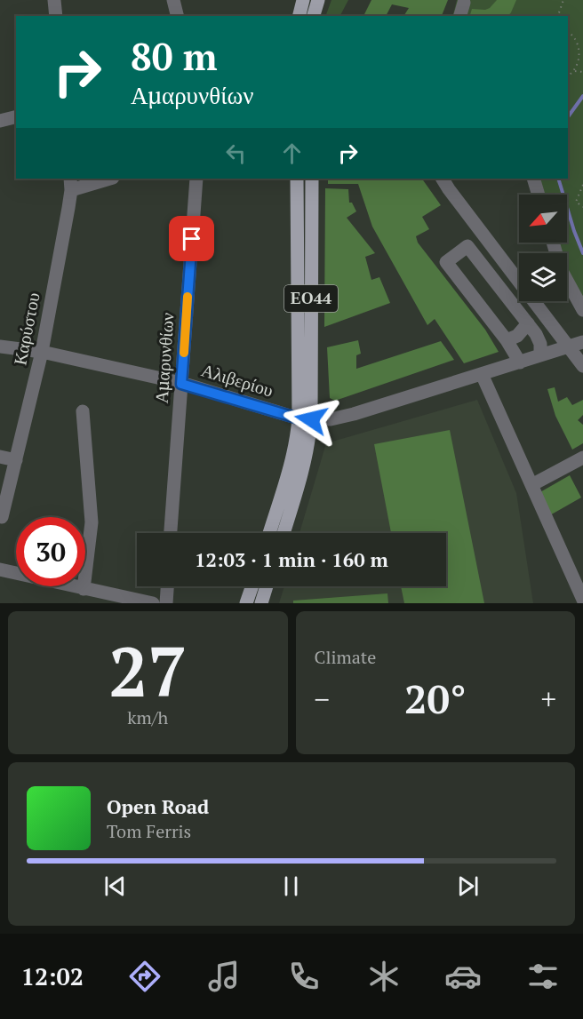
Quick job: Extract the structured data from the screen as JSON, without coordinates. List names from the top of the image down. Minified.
{"streets":{"main road":["ΕΟ44"],"street":["Καρύστου","Αμαρυνθίων","Αλιβερίου"]},"crossings":[["ΕΟ44","Αλιβερίου"],["Καρύστου","Αλιβερίου"],["Αμαρυνθίων","Αλιβερίου"]],"north":"bottom left","page":{"turn":["80 m","Αμαρυνθίων"],"limit":"30","trip":"12:03 · 1 min · 160 m","tile":[["27","km/h"],"Climate"],"heat":["−","20°","+"],"song":["Open Road","Tom Ferris"],"tabs":"12:02"}}
